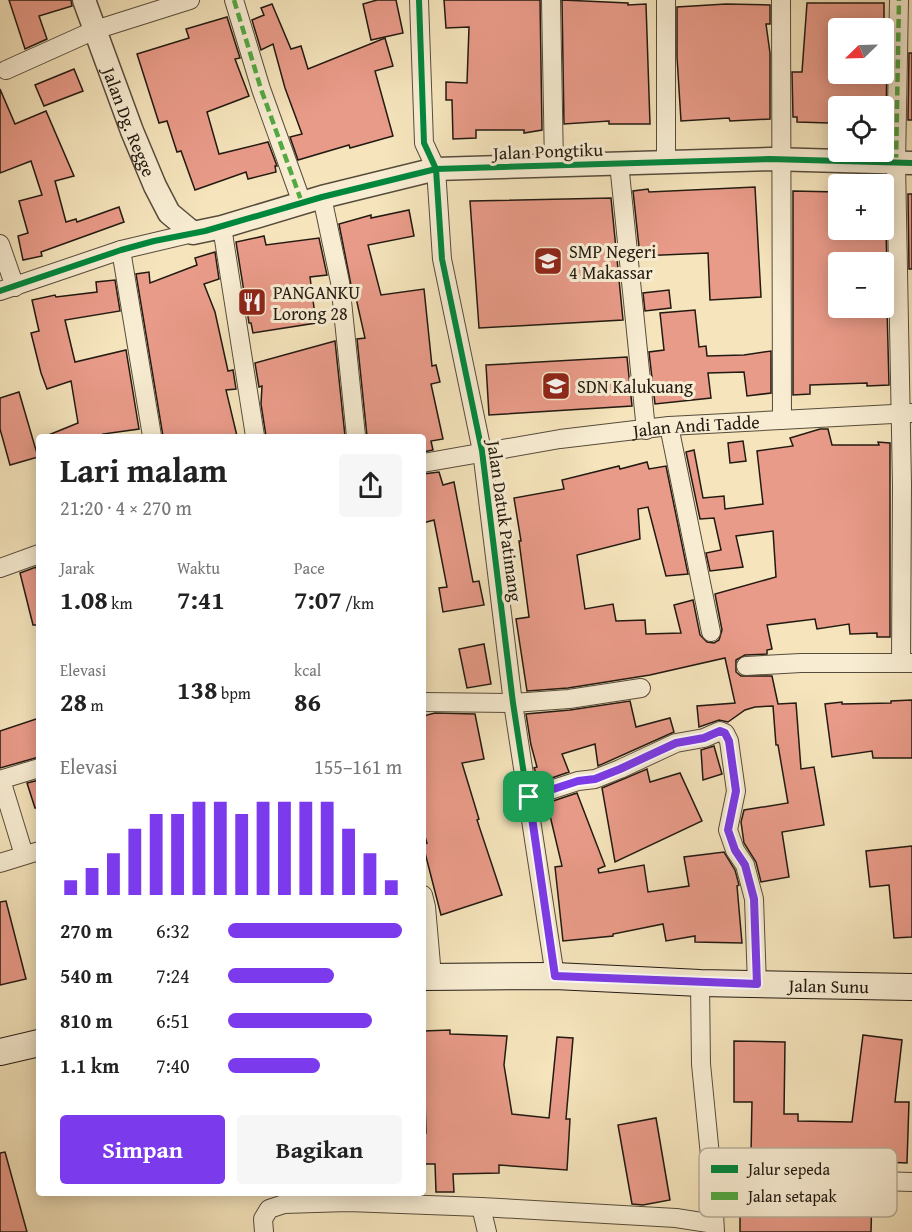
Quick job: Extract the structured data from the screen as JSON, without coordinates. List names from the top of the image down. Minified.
{"streets":{"main road":["Jalan Sunu"],"street":["Jalan Dg. Regge","Jalan Pongtiku","Jalan Andi Tadde","Jalan Datuk Patimang"]},"crossings":[["Jalan Dg. Regge","Jalan Pongtiku"],["Jalan Pongtiku","Jalan Datuk Patimang"],["Jalan Andi Tadde","Jalan Datuk Patimang"],["Jalan Datuk Patimang","Jalan Sunu"]],"places":{"school or university":["SMP Negeri 4 Makassar","SDN Kalukuang"],"restaurant":["PANGANKU Lorong 28"]},"legend":["Jalur sepeda","Jalan setapak"],"north":"bottom left","page":{"map_buttons":["+","−"],"heading":["Lari malam","21:20 · 4 × 270 m"],"stats":[["Jarak","1.08 km"],["Waktu","7:41"],["Pace","7:07 /km"],["Elevasi","28 m"],["138 bpm"],["kcal","86"]],"chart":["Elevasi","155–161 m"],"list":[{"name":"270 m","note":"6:32"},{"name":"540 m","note":"7:24"},{"name":"810 m","note":"6:51"},{"name":"1.1 km","note":"7:40"}],"buttons":["Simpan","Bagikan"]}}
